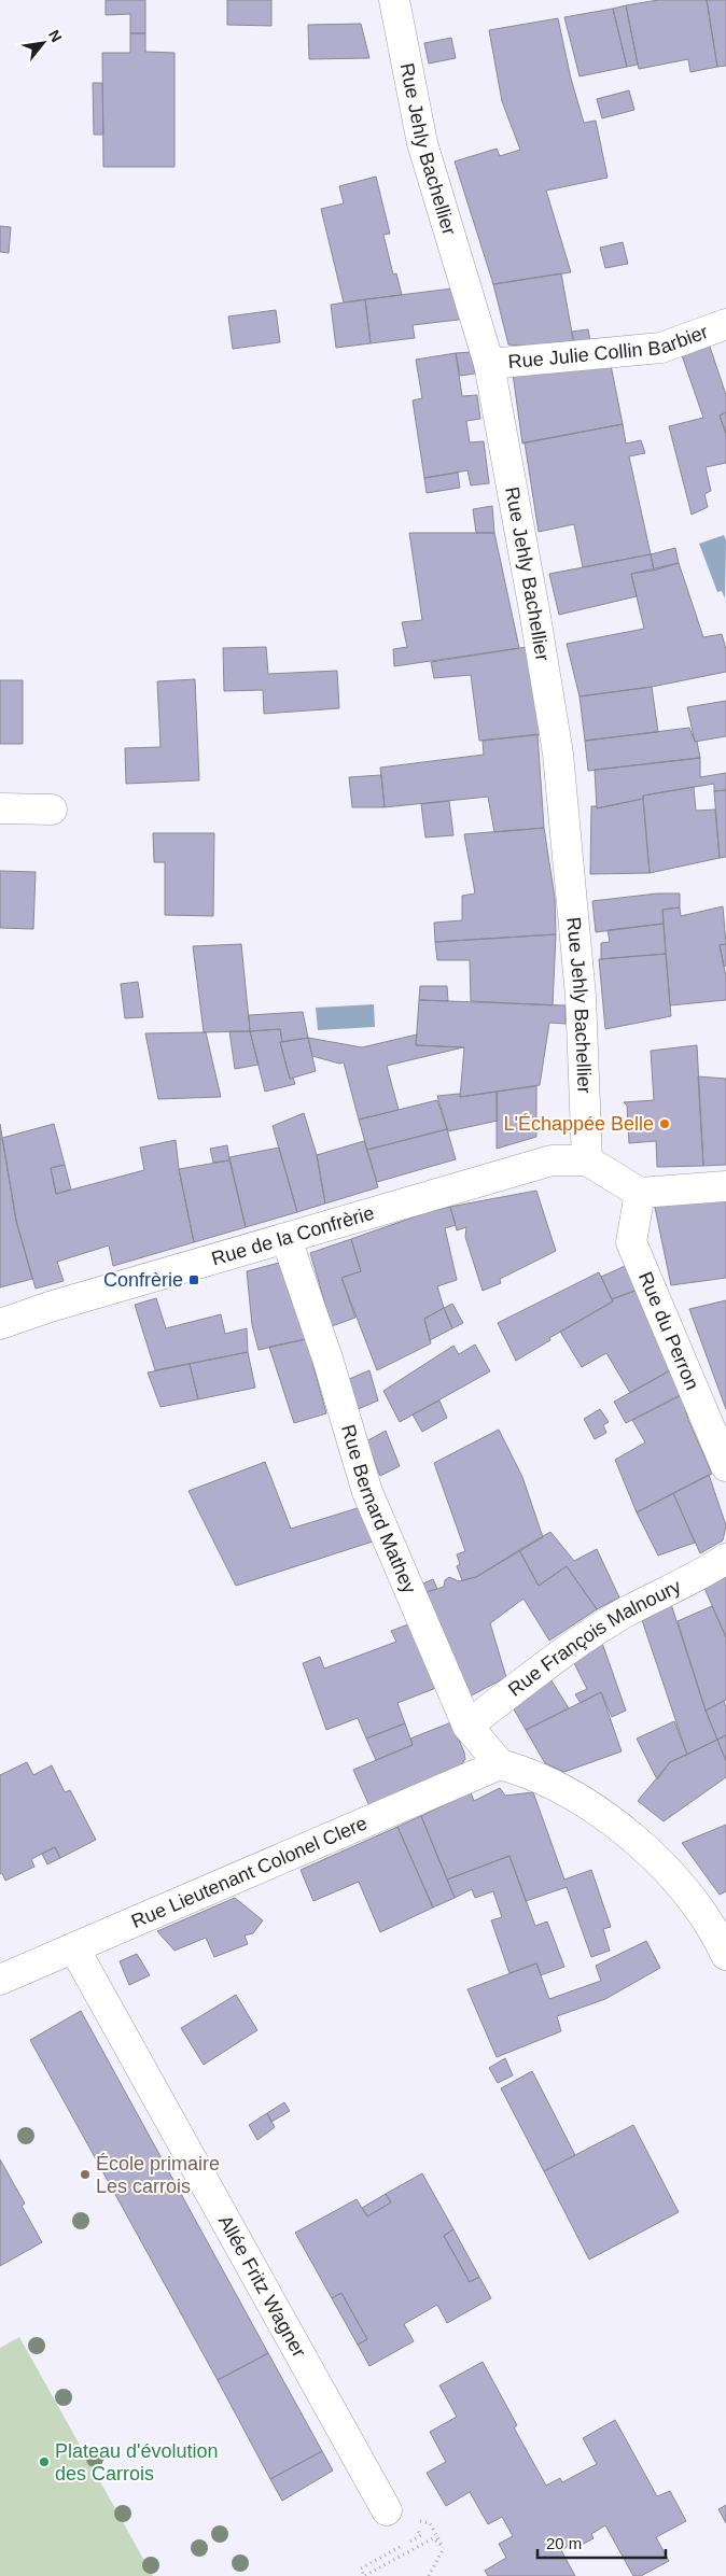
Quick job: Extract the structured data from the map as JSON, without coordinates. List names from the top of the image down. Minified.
{"streets":{"street":["Rue Jehly Bachellier","Rue Julie Collin Barbier","Rue de la Confrèrie","Rue du Perron","Rue Bernard Mathey","Rue François Malnoury","Rue Lieutenant Colonel Clere","Allée Fritz Wagner"]},"crossings":[["Rue Jehly Bachellier","Rue Julie Collin Barbier"],["Rue Jehly Bachellier","Rue de la Confrèrie"],["Rue de la Confrèrie","Rue Bernard Mathey"],["Rue Bernard Mathey","Rue François Malnoury"],["Rue Bernard Mathey","Rue Lieutenant Colonel Clere"],["Rue Lieutenant Colonel Clere","Allée Fritz Wagner"]],"places":{"other":["L'Échappée Belle","École primaire Les carrois","Plateau d'évolution des Carrois"],"transit":["Confrèrie"]},"scale_bar":"20 m","north":"top right"}
